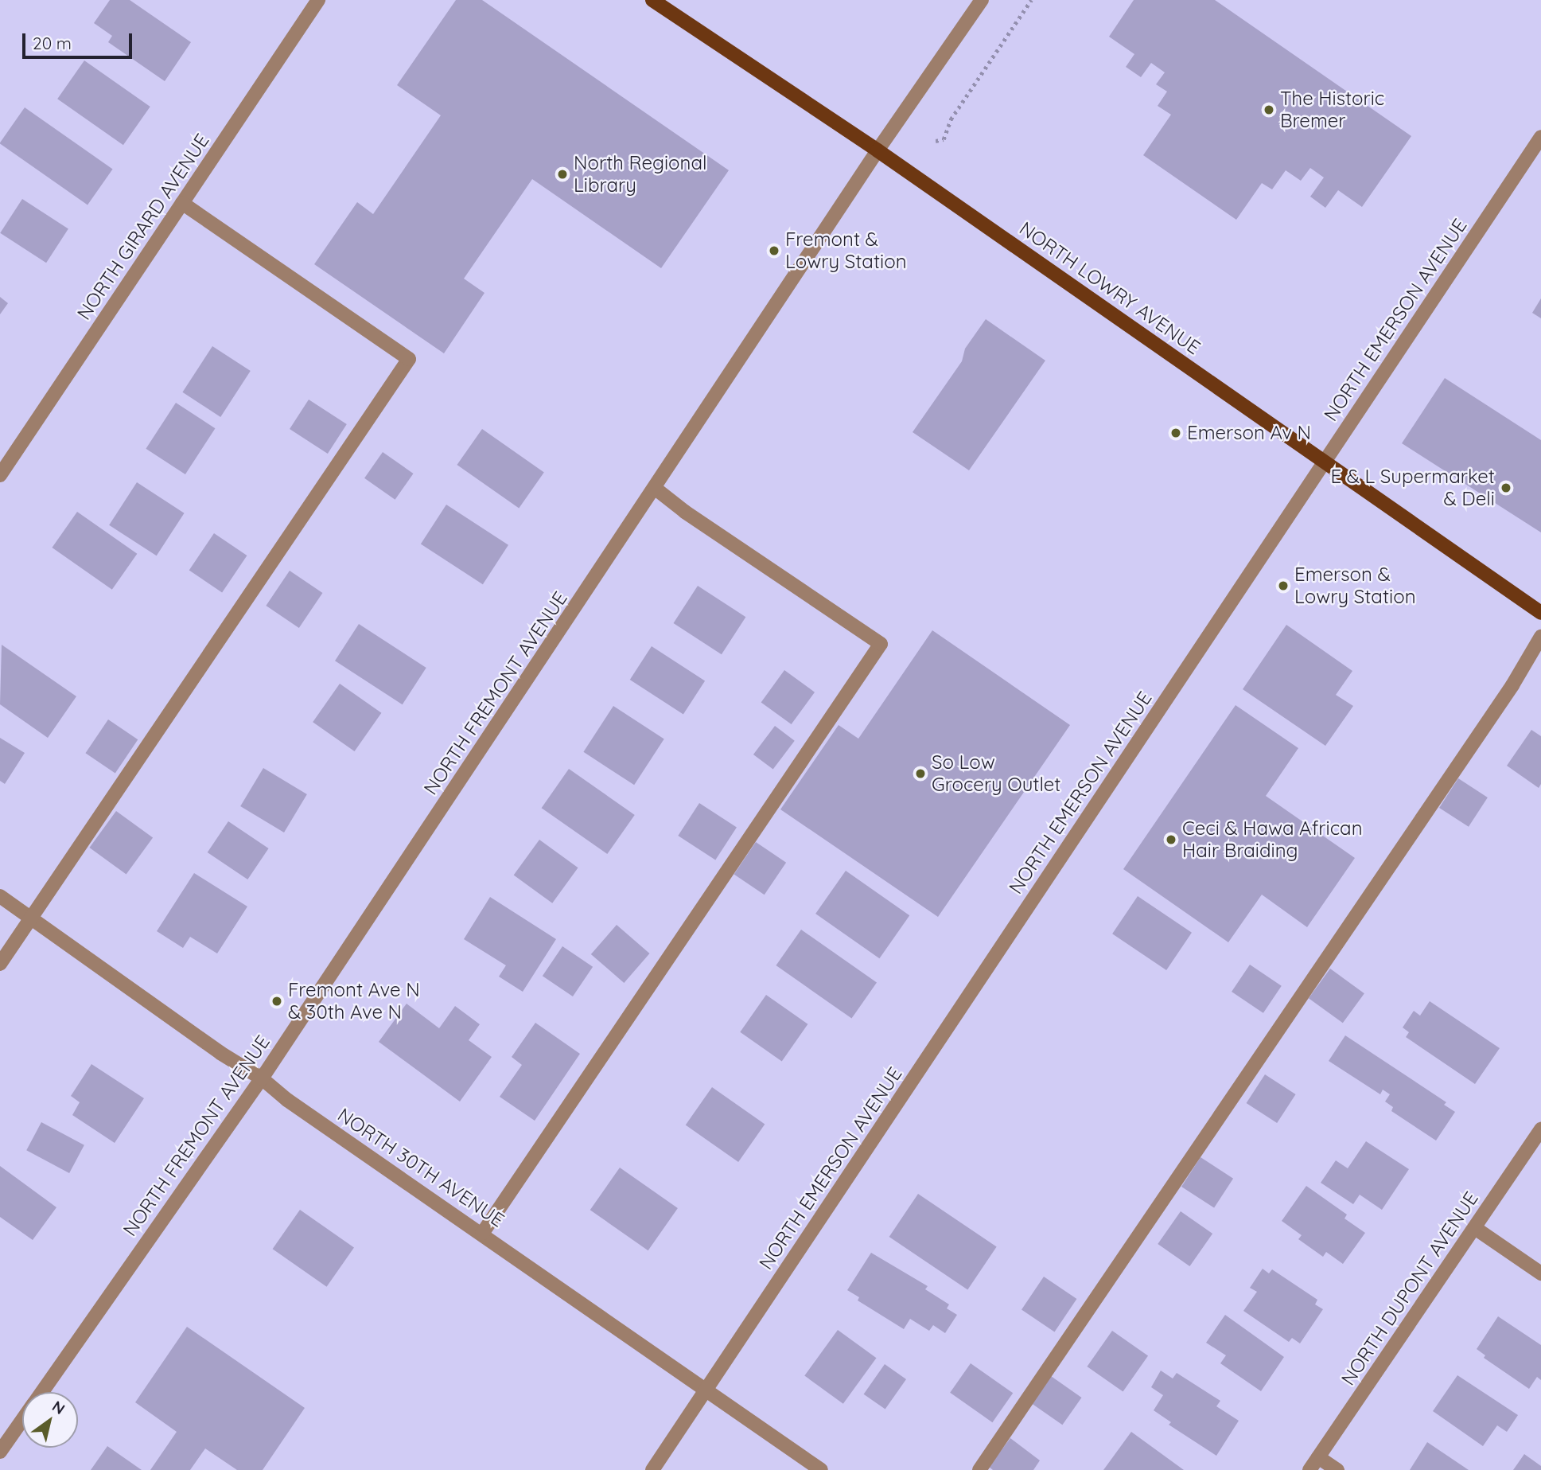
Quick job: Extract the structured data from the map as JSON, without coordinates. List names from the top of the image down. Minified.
{"streets":{"main road":["NORTH LOWRY AVENUE"],"street":["NORTH GIRARD AVENUE","NORTH EMERSON AVENUE","NORTH FREMONT AVENUE","NORTH 30TH AVENUE","NORTH DUPONT AVENUE"]},"crossings":[["NORTH LOWRY AVENUE","NORTH EMERSON AVENUE"],["NORTH LOWRY AVENUE","NORTH FREMONT AVENUE"],["NORTH EMERSON AVENUE","NORTH 30TH AVENUE"],["NORTH FREMONT AVENUE","NORTH 30TH AVENUE"]],"places":["The Historic Bremer","North Regional Library","Fremont & Lowry Station","Emerson Av N","E & L Supermarket & Deli","Emerson & Lowry Station","So Low Grocery Outlet","Ceci & Hawa African Hair Braiding","Fremont Ave N & 30th Ave N"],"scale_bar":"20 m","north":"top right"}
